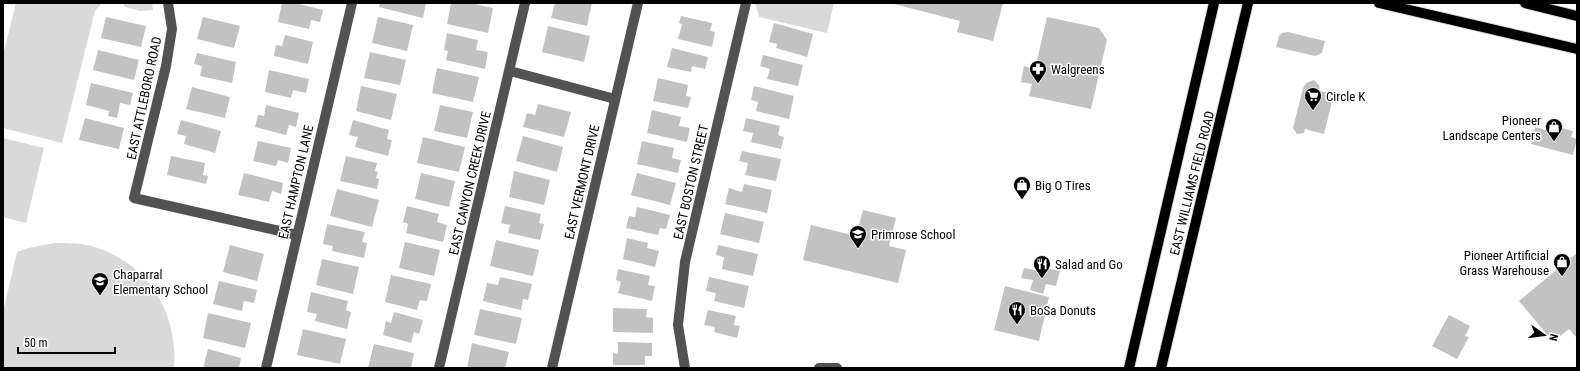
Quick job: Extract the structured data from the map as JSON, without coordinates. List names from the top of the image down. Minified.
{"streets":{"main road":["EAST WILLIAMS FIELD ROAD"],"street":["EAST ATTLEBORO ROAD","EAST HAMPTON LANE","EAST VERMONT DRIVE","EAST BOSTON STREET","EAST CANYON CREEK DRIVE"]},"crossings":[["EAST ATTLEBORO ROAD","EAST HAMPTON LANE"]],"places":{"pharmacy":["Walgreens"],"supermarket":["Circle K"],"shop":["Pioneer Landscape Centers","Big O Tires","Pioneer Artificial Grass Warehouse"],"school or university":["Primrose School","Chaparral Elementary School"],"restaurant":["Salad and Go","BoSa Donuts"]},"scale_bar":"50 m","north":"right"}
